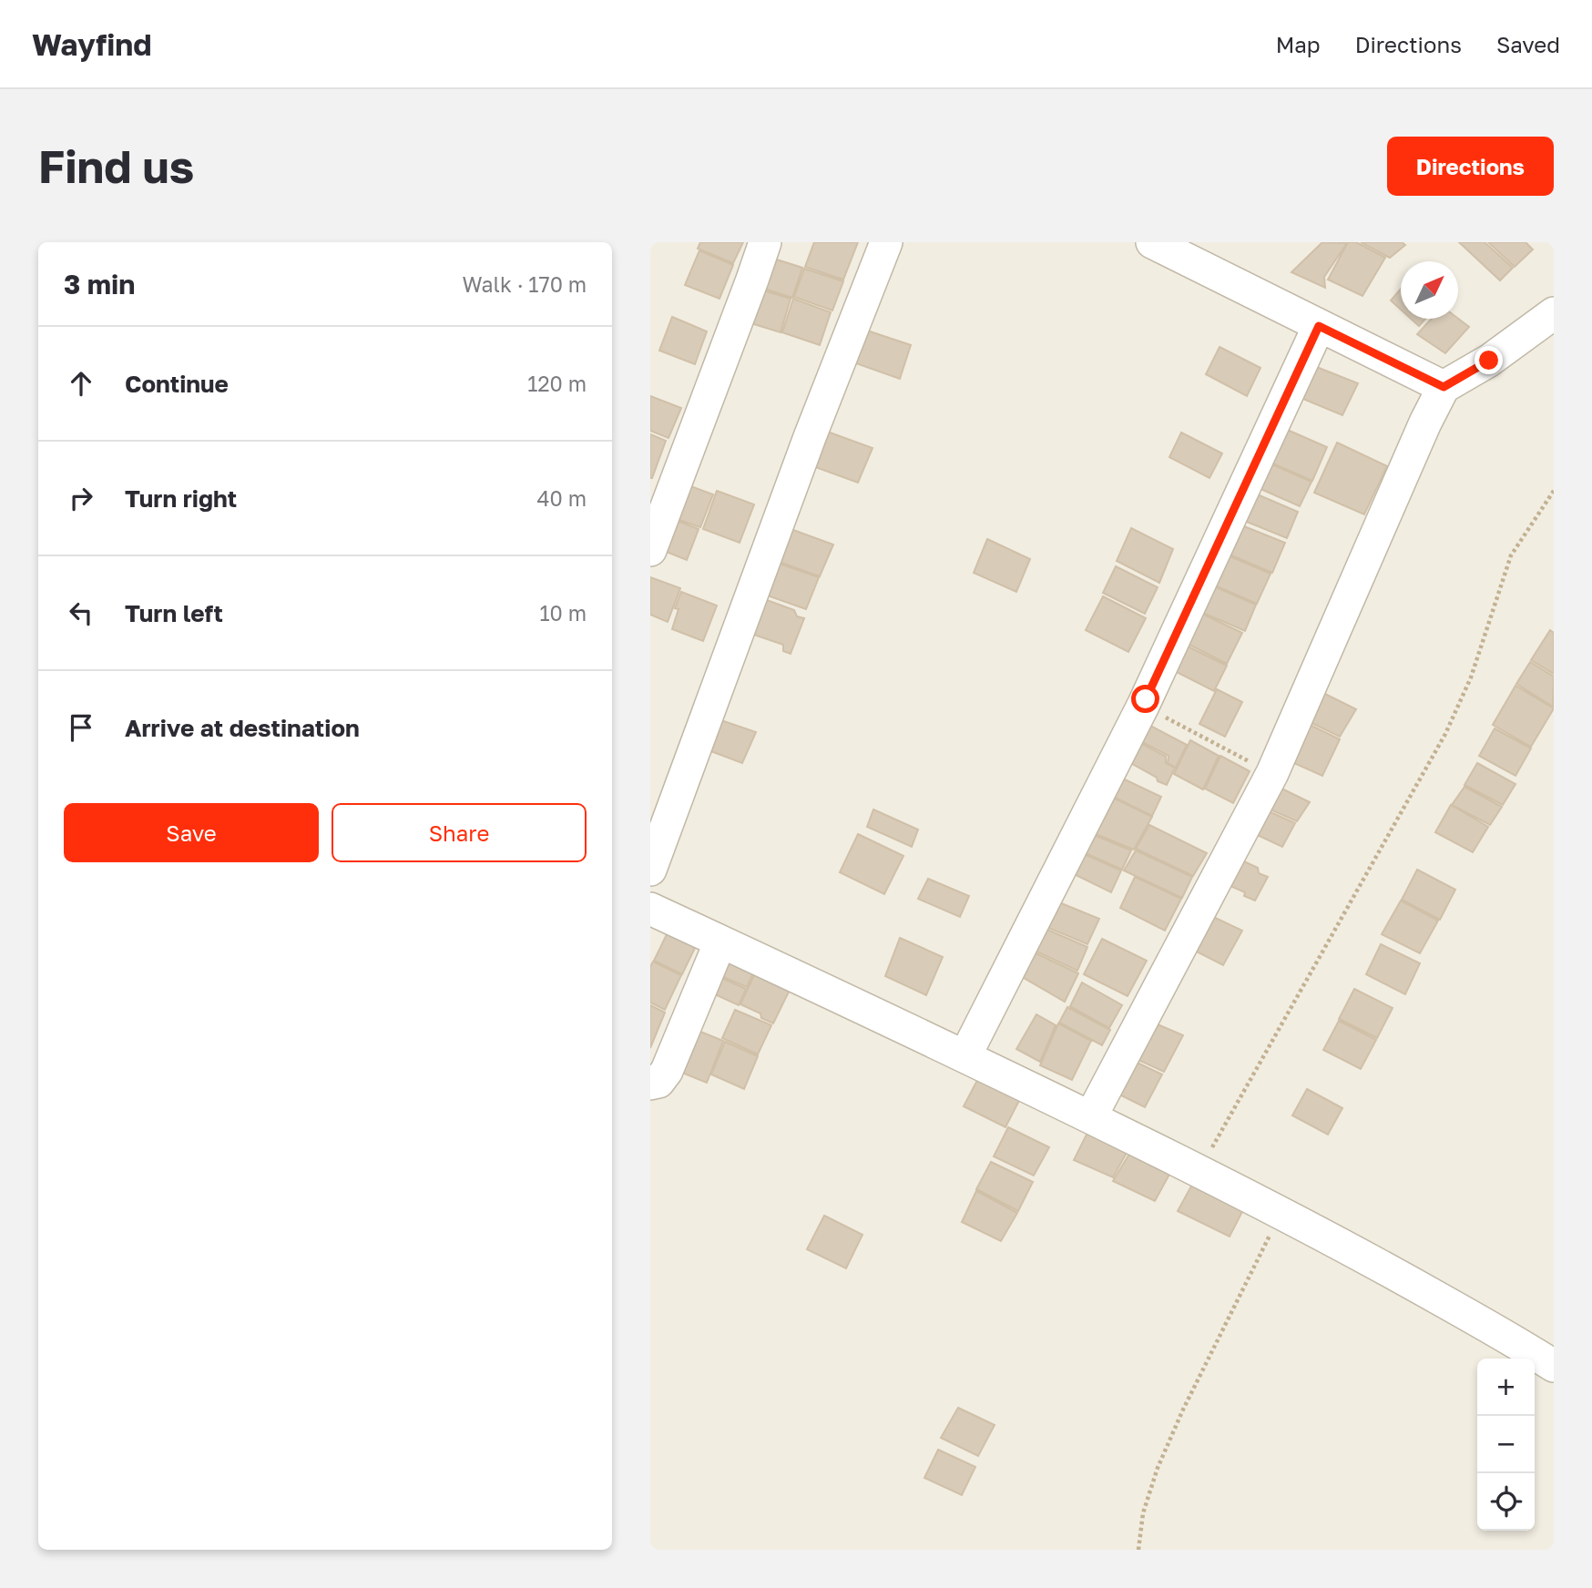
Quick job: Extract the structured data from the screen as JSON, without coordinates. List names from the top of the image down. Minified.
{"north":"top right","page":{"header":"Wayfind","nav":["Map","Directions","Saved"],"buttons":["Directions",["Save","Share"]],"title":"Find us","heading":["3 min","Walk · 170 m"],"list":[["Continue","120 m"],["Turn right","40 m"],["Turn left","10 m"],"Arrive at destination"],"map_buttons":["+","−"]}}
